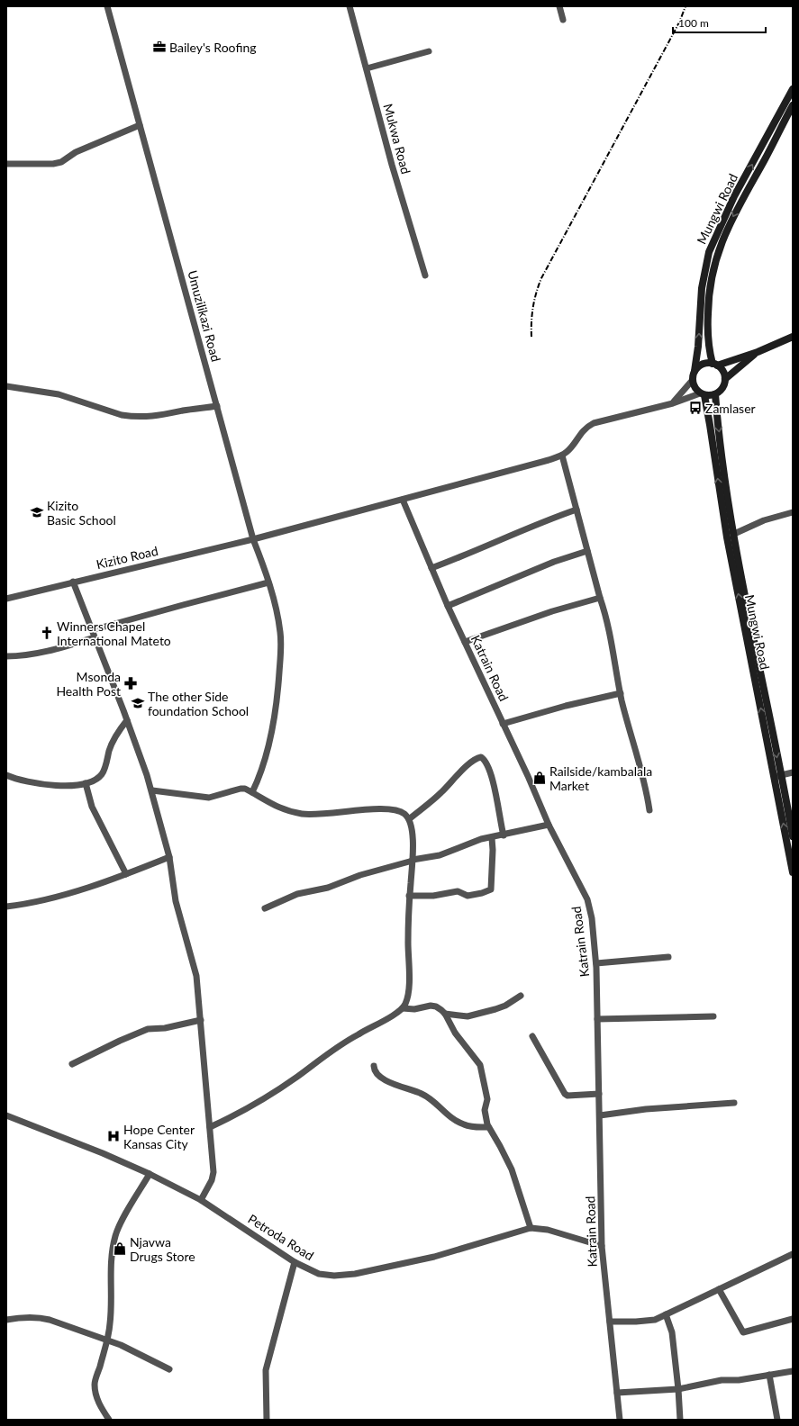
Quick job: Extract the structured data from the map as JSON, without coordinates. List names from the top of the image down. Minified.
{"streets":{"main road":["Mungwi Road"],"street":["Mukwa Road","Umuzilikazi Road","Kizito Road","Katrain Road","Petroda Road"]},"crossings":[["Umuzilikazi Road","Kizito Road"],["Kizito Road","Katrain Road"],["Katrain Road","Petroda Road"]],"places":{"office":["Bailey's Roofing"],"bus stop":["Zamlaser"],"school or university":["Kizito Basic School","The other Side foundation School"],"church":["Winners Chapel International Mateto"],"pharmacy":["Msonda Health Post"],"shop":["Railside/kambalala Market","Njavwa Drugs Store"],"hospital":["Hope Center Kansas City"]},"scale_bar":"100 m"}
